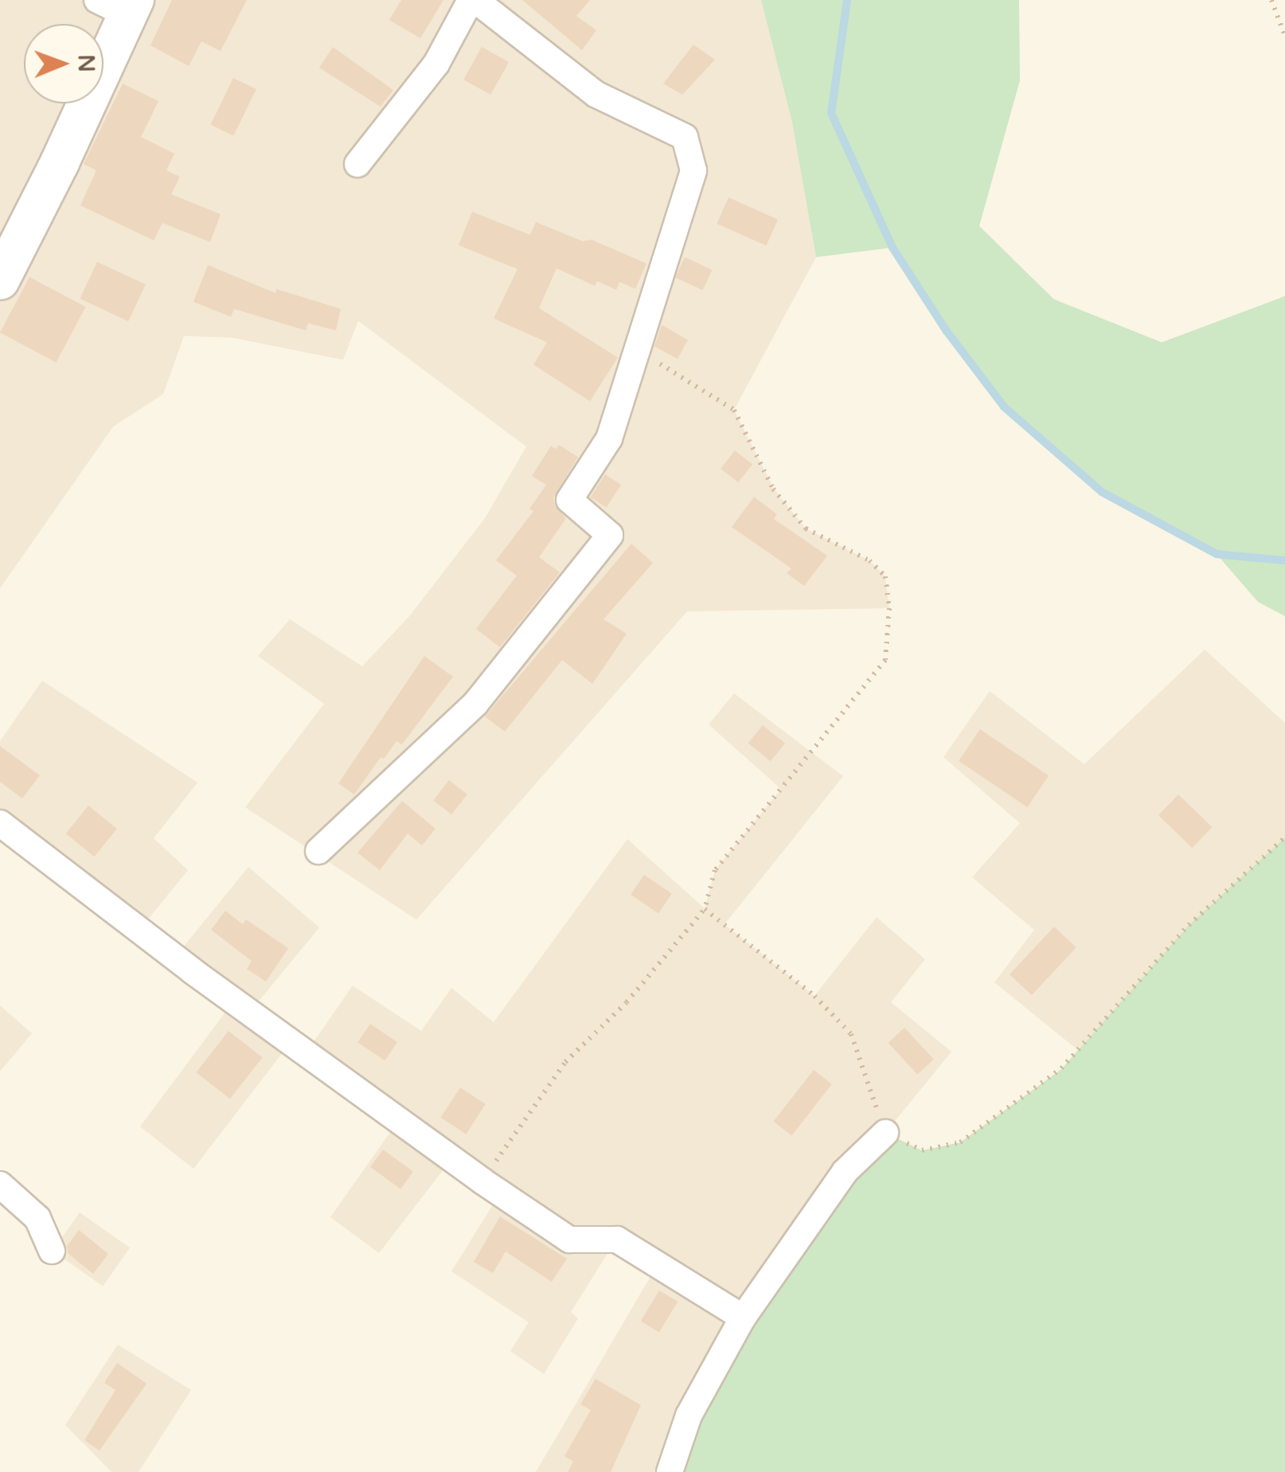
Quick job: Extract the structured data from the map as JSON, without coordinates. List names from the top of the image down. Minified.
{"north":"right"}
